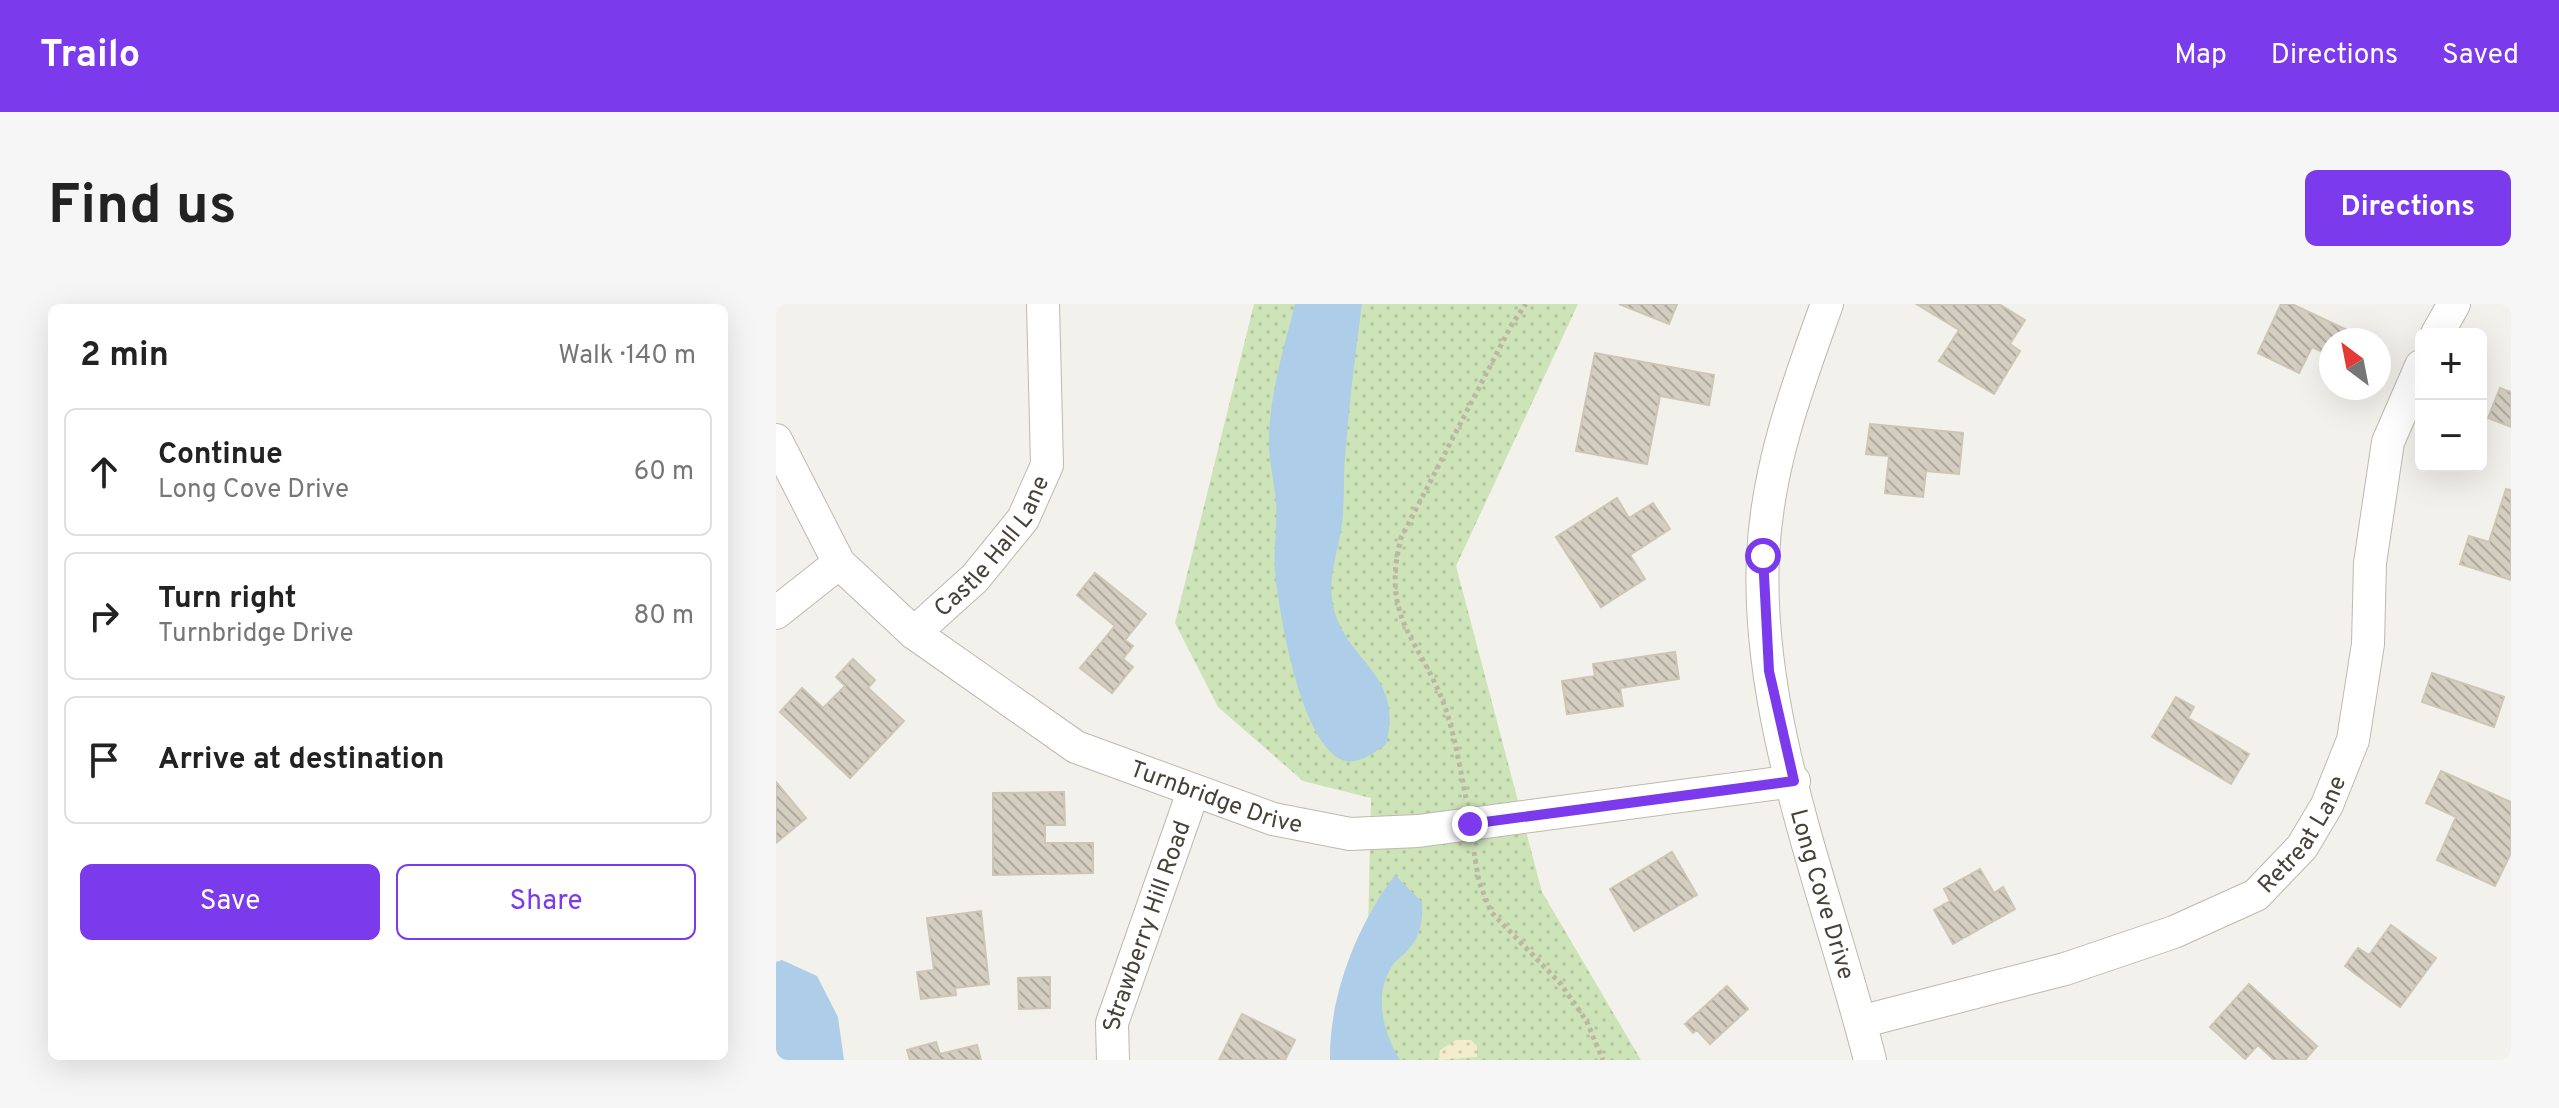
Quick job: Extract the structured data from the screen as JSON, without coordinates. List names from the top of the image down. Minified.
{"streets":{"street":["Castle Hall Lane","Turnbridge Drive","Retreat Lane","Long Cove Drive","Strawberry Hill Road"]},"crossings":[["Castle Hall Lane","Turnbridge Drive"],["Turnbridge Drive","Long Cove Drive"],["Turnbridge Drive","Strawberry Hill Road"],["Retreat Lane","Long Cove Drive"]],"north":"top left","page":{"header":"Trailo","nav":["Map","Directions","Saved"],"buttons":["Directions",["Save","Share"]],"title":"Find us","heading":["2 min","Walk · 140 m"],"map_buttons":["+","−"],"list":[["Continue","Long Cove Drive","60 m"],["Turn right","Turnbridge Drive","80 m"],"Arrive at destination"]}}
